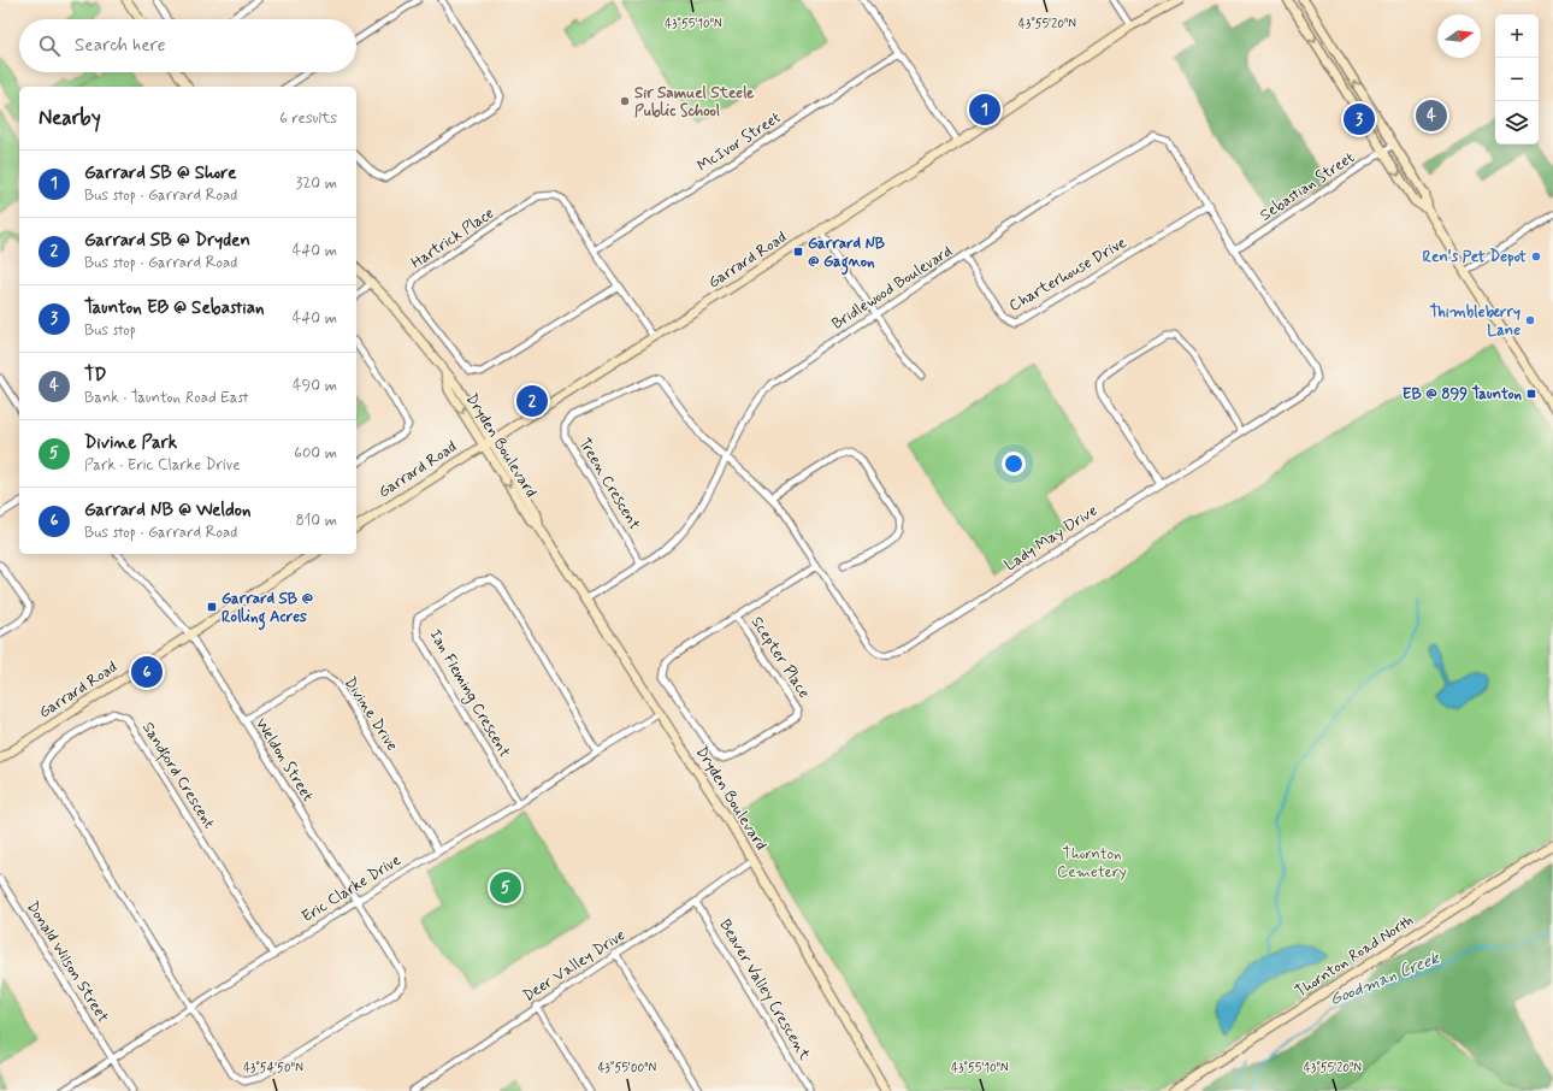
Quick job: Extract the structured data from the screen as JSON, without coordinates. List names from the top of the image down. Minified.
{"streets":{"street":["McIvor Street","Sebastian Street","Hartrick Place","Garrard Road","Charterhouse Drive","Bridlewood Boulevard","Dryden Boulevard","Treen Crescent","Lady May Drive","Scepter Place","Ian Fleming Crescent","Divine Drive","Weldon Street","Sandford Crescent","Eric Clarke Drive","Thornton Road North","Donald Wilson Street","Deer Valley Drive","Beaver Valley Crescent"]},"crossings":[["McIvor Street","Hartrick Place"],["Sebastian Street","Bridlewood Boulevard"],["Sebastian Street","Lady May Drive"],["Hartrick Place","Garrard Road"],["Garrard Road","Dryden Boulevard"],["Garrard Road","Weldon Street"],["Charterhouse Drive","Bridlewood Boulevard"],["Bridlewood Boulevard","Dryden Boulevard"],["Bridlewood Boulevard","Treen Crescent"],["Bridlewood Boulevard","Lady May Drive"],["Dryden Boulevard","Eric Clarke Drive"],["Dryden Boulevard","Deer Valley Drive"],["Treen Crescent","Lady May Drive"],["Lady May Drive","Scepter Place"],["Ian Fleming Crescent","Eric Clarke Drive"],["Divine Drive","Weldon Street"],["Divine Drive","Eric Clarke Drive"],["Weldon Street","Sandford Crescent"],["Weldon Street","Eric Clarke Drive"],["Sandford Crescent","Eric Clarke Drive"],["Eric Clarke Drive","Donald Wilson Street"],["Deer Valley Drive","Beaver Valley Crescent"]],"water":["Goodman Creek"],"parks":["Thornton Cemetery"],"places":{"other":["Sir Samuel Steele Public School","Ren's Pet Depot","Thimbleberry Lane"],"transit":["Garrard NB @ Gagnon","EB @ 899 Taunton","Garrard SB @ Rolling Acres"]},"north":"right","page":{"map_buttons":["+","−"],"search":"Search here","heading":["Nearby","6 results"],"pins":["1","4","3","2","6","5"],"list":[{"mark":"1","name":"Garrard SB @ Shore","note":"Bus stop · Garrard Road","value":"320 m"},{"mark":"2","name":"Garrard SB @ Dryden","note":"Bus stop · Garrard Road","value":"440 m"},{"mark":"3","name":"Taunton EB @ Sebastian","note":"Bus stop","value":"440 m"},{"mark":"4","name":"TD","note":"Bank · Taunton Road East","value":"490 m"},{"mark":"5","name":"Divine Park","note":"Park · Eric Clarke Drive","value":"600 m"},{"mark":"6","name":"Garrard NB @ Weldon","note":"Bus stop · Garrard Road","value":"810 m"}]},"coordinates":["43°55'10\"N","43°55'20\"N","43°54'50\"N","43°55'00\"N"]}
